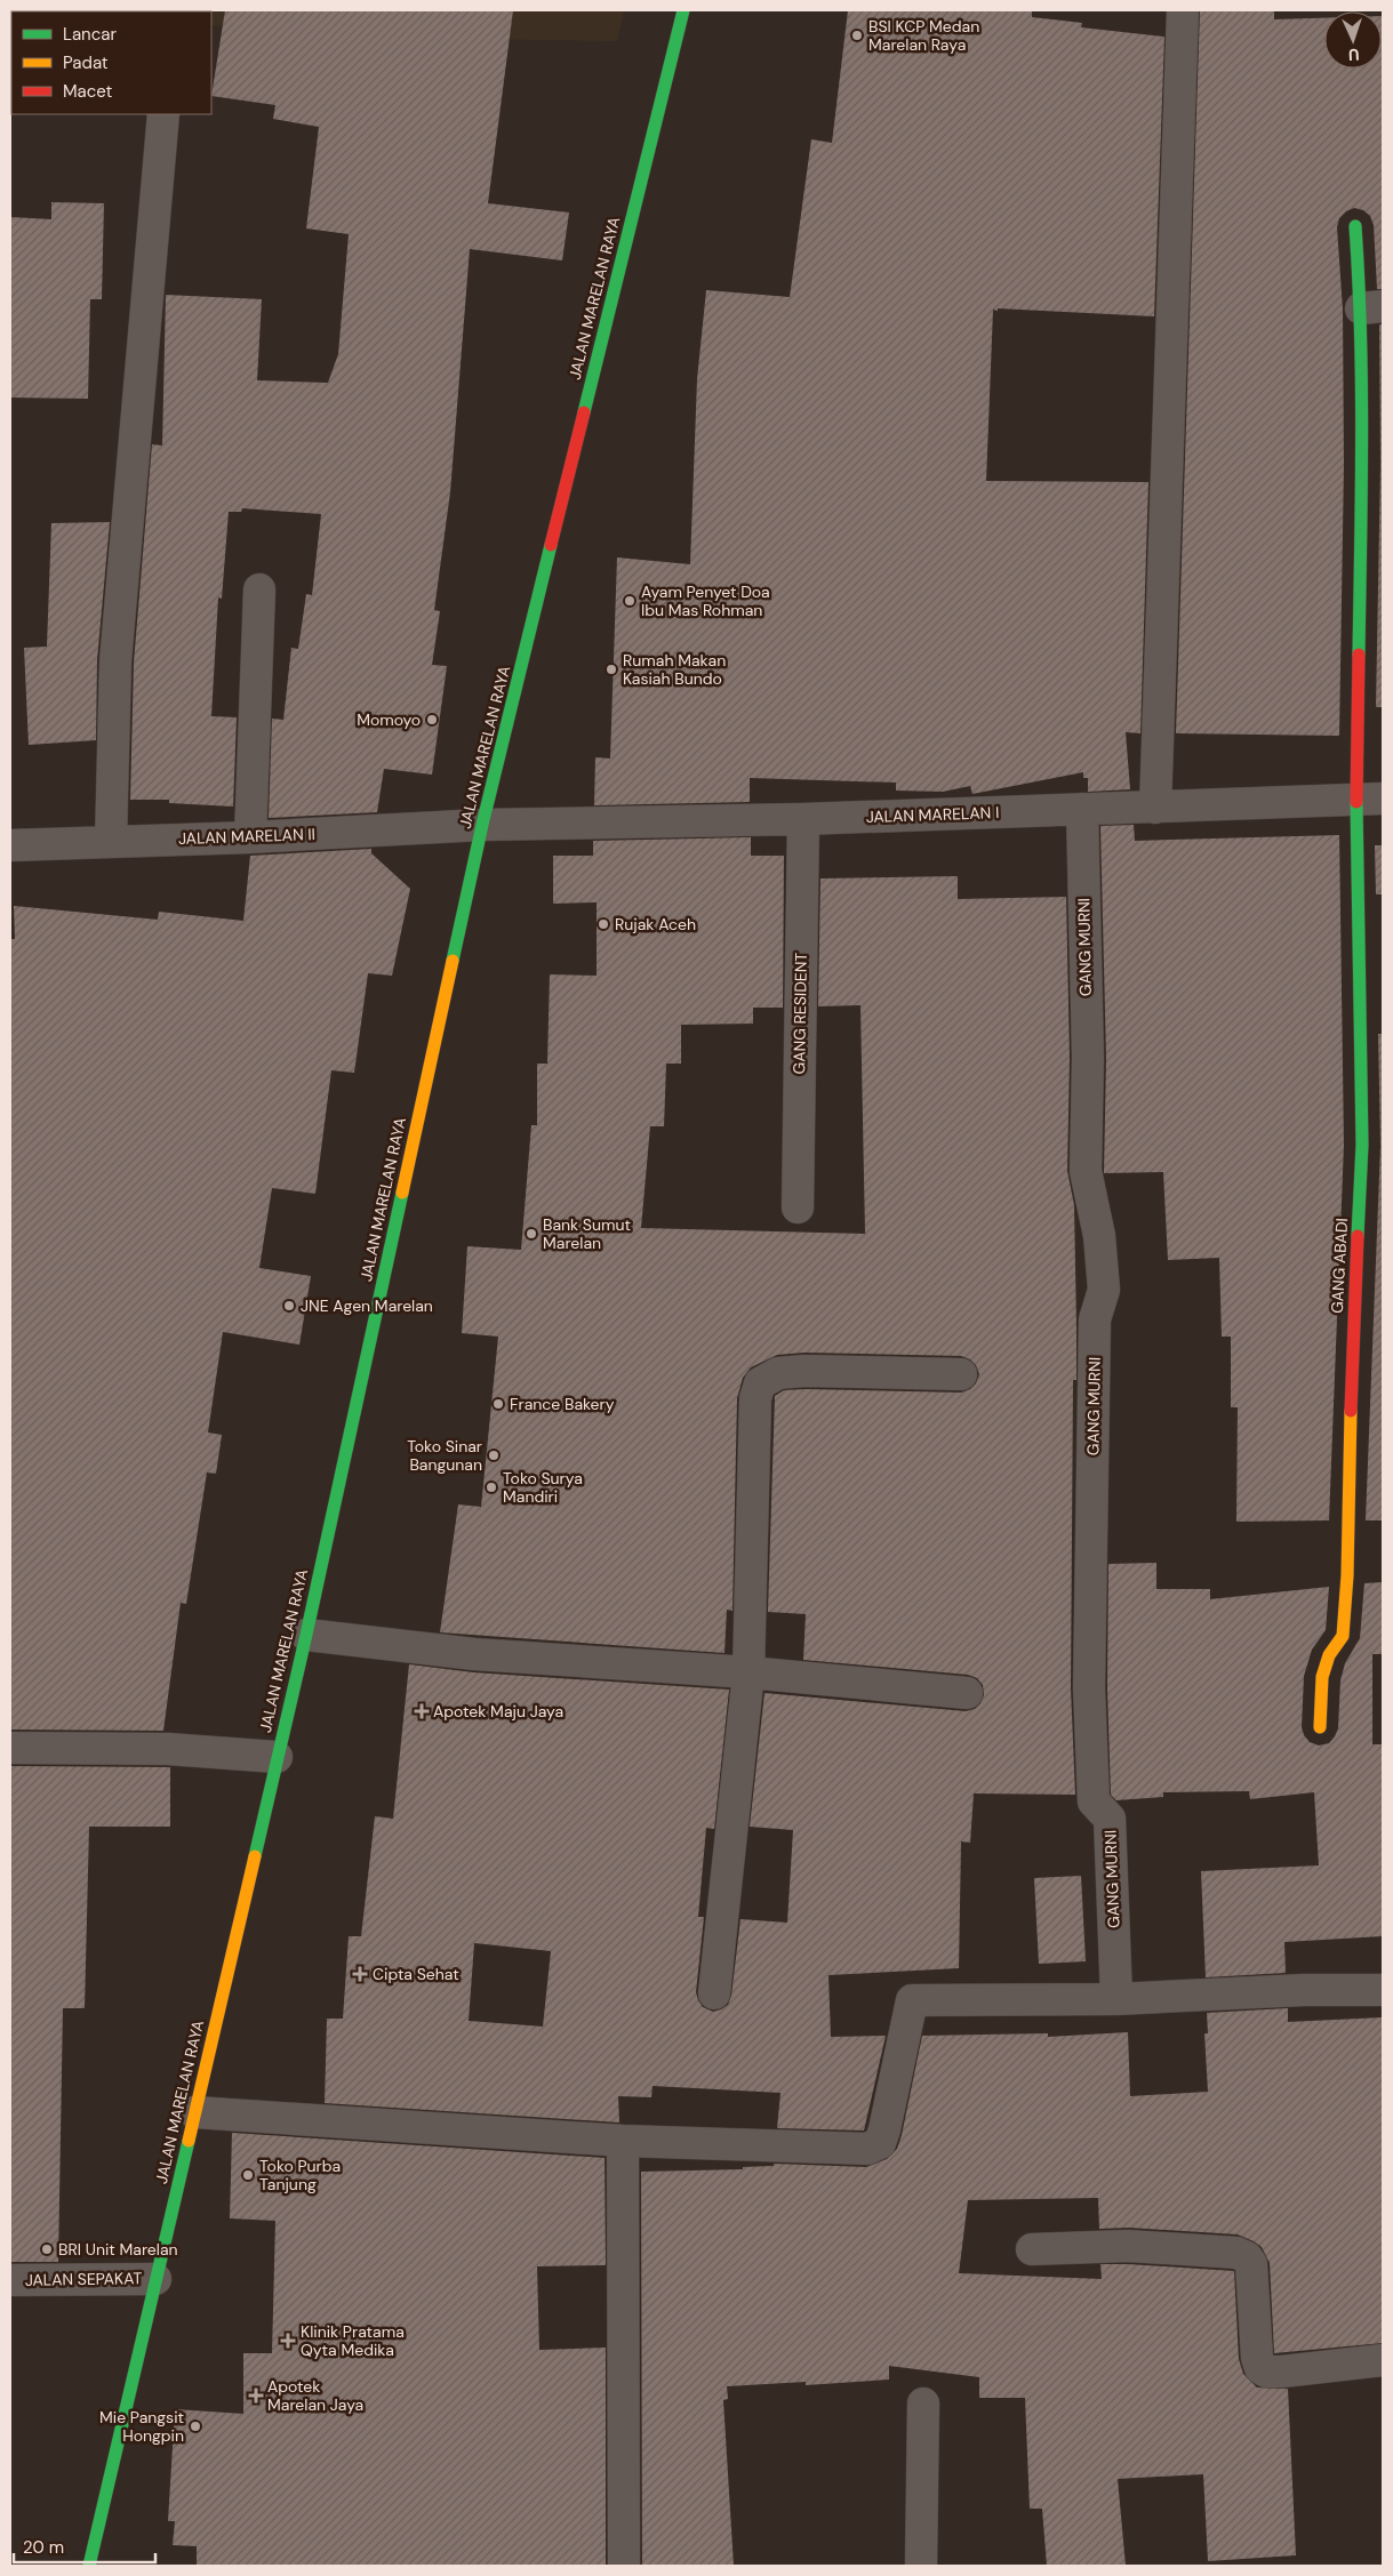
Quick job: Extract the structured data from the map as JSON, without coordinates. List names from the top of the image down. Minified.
{"streets":{"main road":["JALAN MARELAN RAYA","GANG ABADI"],"street":["JALAN MARELAN I","JALAN MARELAN II","GANG MURNI","GANG RESIDENT","JALAN SEPAKAT"]},"crossings":[["JALAN MARELAN RAYA","JALAN MARELAN I"],["JALAN MARELAN RAYA","JALAN MARELAN II"],["JALAN MARELAN RAYA","JALAN SEPAKAT"],["JALAN MARELAN I","JALAN MARELAN II"],["JALAN MARELAN I","GANG MURNI"],["JALAN MARELAN I","GANG RESIDENT"],["JALAN MARELAN I","GANG ABADI"]],"places":{"other":["BSI KCP Medan Marelan Raya","Ayam Penyet Doa Ibu Mas Rohman","Rumah Makan Kasiah Bundo","Momoyo","Rujak Aceh","Bank Sumut Marelan","JNE Agen Marelan","France Bakery","Toko Sinar Bangunan","Toko Surya Mandiri","Toko Purba Tanjung","BRI Unit Marelan","Mie Pangsit Hongpin"],"health":["Apotek Maju Jaya","Cipta Sehat","Klinik Pratama Qyta Medika","Apotek Marelan Jaya"]},"legend":["Lancar","Padat","Macet"],"scale_bar":"20 m","north":"bottom"}
